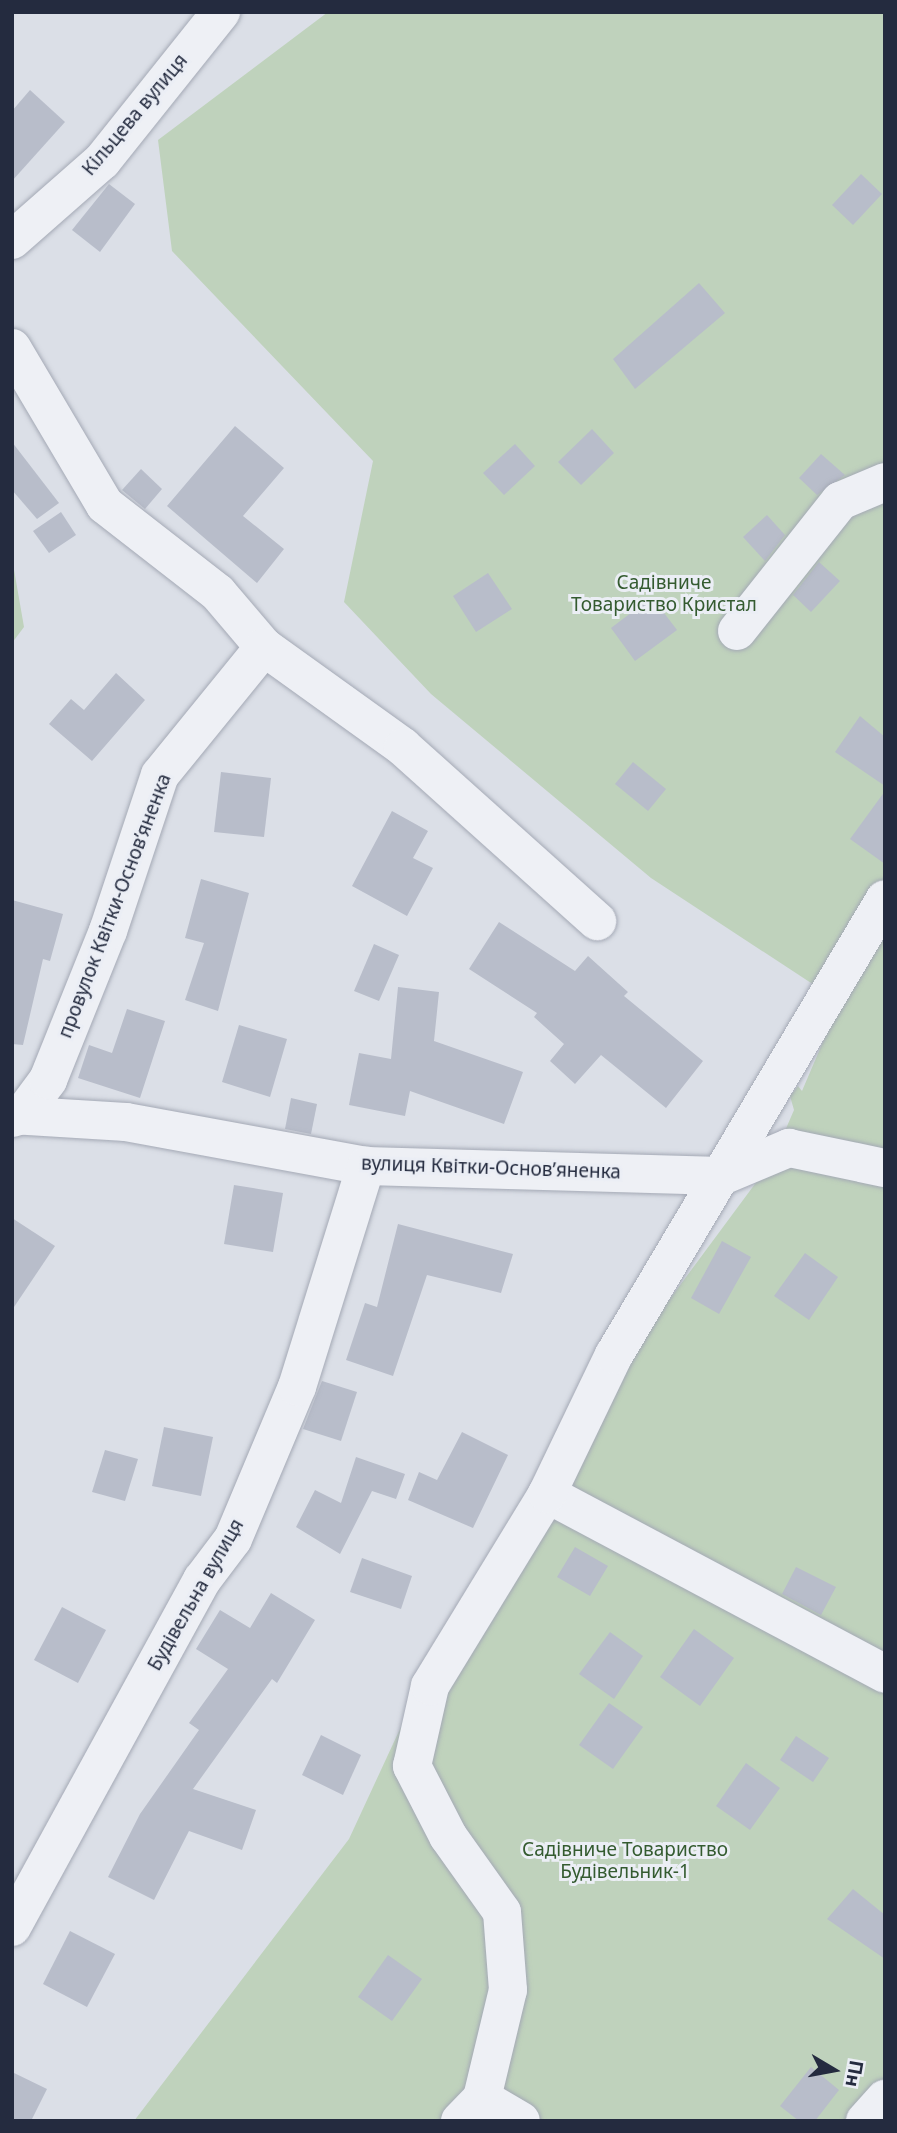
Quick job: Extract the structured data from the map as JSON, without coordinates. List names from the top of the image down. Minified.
{"streets":{"street":["Кільцева вулиця","провулок Квітки-Основʼяненка","вулиця Квітки-Основʼяненка","Будівельна вулиця"]},"crossings":[["провулок Квітки-Основʼяненка","вулиця Квітки-Основʼяненка"],["вулиця Квітки-Основʼяненка","Будівельна вулиця"]],"parks":["Садівниче Товариство Кристал","Садівниче Товариство Будівельник-1"],"north":"right"}
